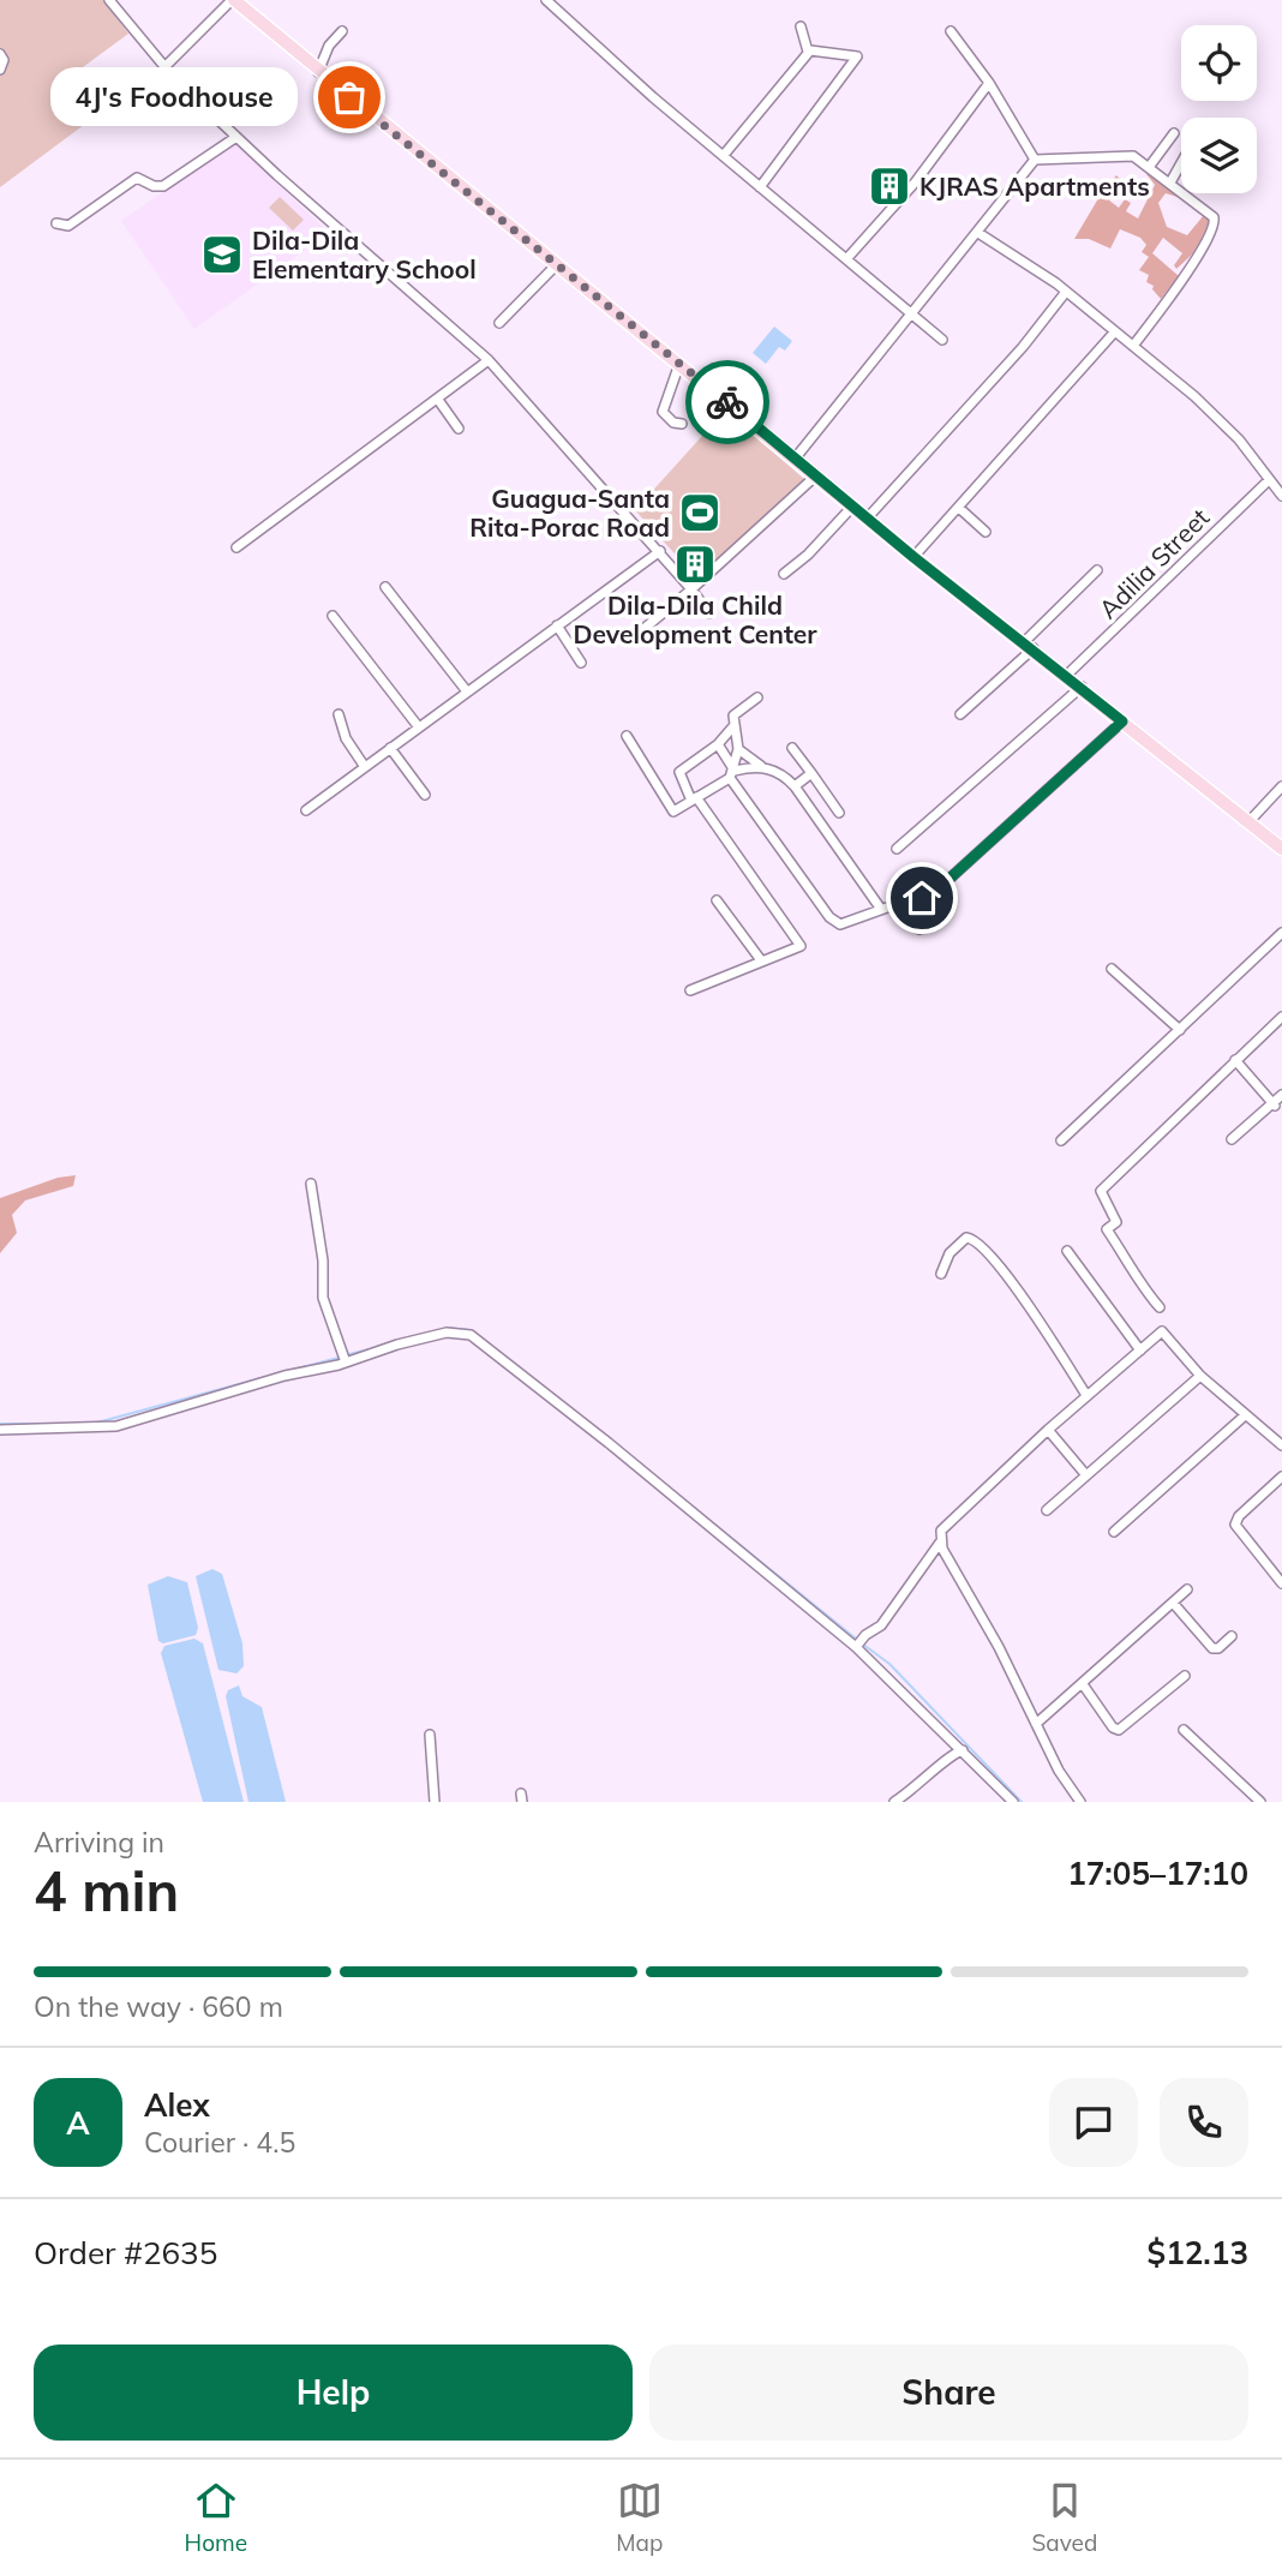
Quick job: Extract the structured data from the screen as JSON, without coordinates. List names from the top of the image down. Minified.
{"streets":{"street":["Adilia Street"]},"places":{"other":["4J's Foodhouse"],"building":["KJRAS Apartments","Dila-Dila Child Development Center"],"school or university":["Dila-Dila Elementary School"],"sports":["Guagua-Santa Rita-Porac Road"]},"page":{"bubble":"4J's Foodhouse","heading":["4 min","Arriving in","17:05–17:10"],"panel":["Alex","Courier · 4.5","Order #2635","$12.13"],"bar":"On the way · 660 m","round":"A","buttons":["Help","Share"],"tabs":["Home","Map","Saved"]}}
